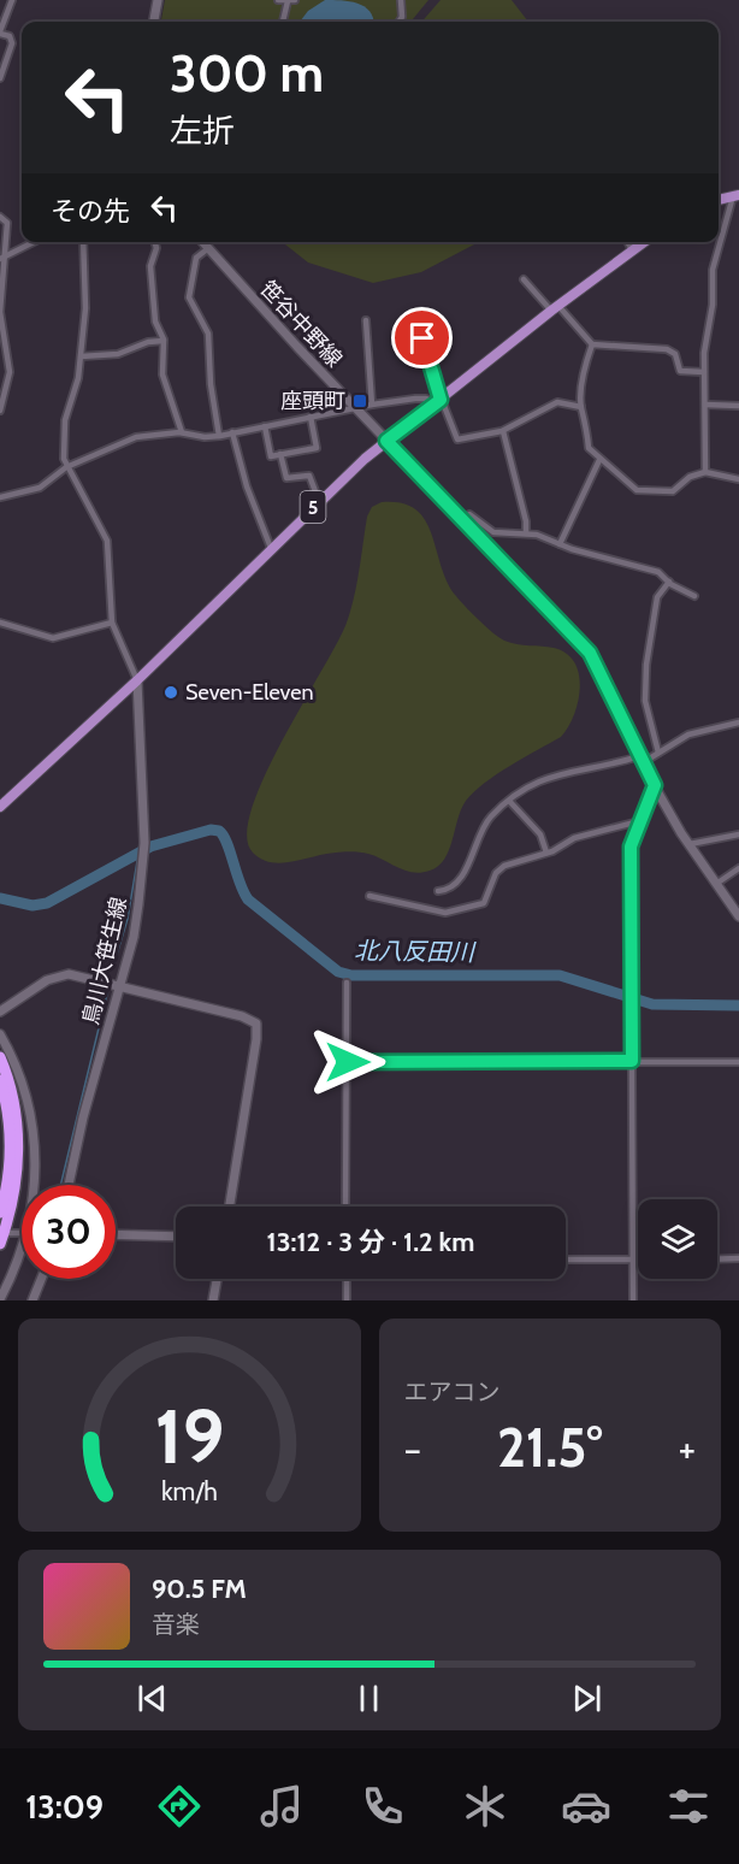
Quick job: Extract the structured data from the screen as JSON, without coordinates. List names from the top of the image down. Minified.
{"streets":{"main road":["5"],"street":["笹谷中野線","鳥川大笹生線"]},"crossings":[["笹谷中野線","5"],["5","鳥川大笹生線"]],"water":["北八反田川"],"places":{"transit":["座頭町"],"other":["Seven-Eleven"]},"page":{"turn":["300 m","左折"],"then":"その先","limit":"30","trip":"13:12 · 3 分 · 1.2 km","tile":"エアコン","heat":["−","21.5°","+"],"song":["90.5 FM","音楽"],"tabs":"13:09","gauge":["19","km/h"]}}
